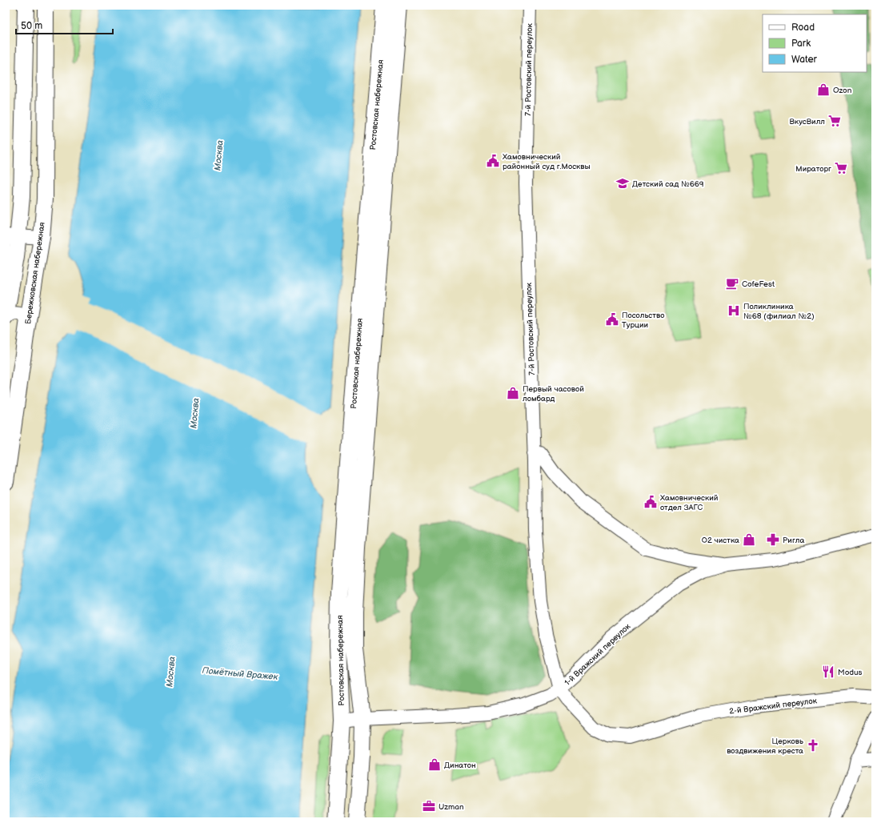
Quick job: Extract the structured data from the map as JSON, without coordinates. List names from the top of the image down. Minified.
{"streets":{"main road":["Ростовская набережная","Бережковская набережная"],"street":["7-й Ростовский переулок","1-й Вражский переулок","2-й Вражский переулок"]},"crossings":[["7-й Ростовский переулок","1-й Вражский переулок"],["7-й Ростовский переулок","2-й Вражский переулок"],["Ростовская набережная","1-й Вражский переулок"],["1-й Вражский переулок","2-й Вражский переулок"]],"water":["Москва","Помётный Вражек"],"places":{"shop":["Ozon","Первый часовой ломбард","О2 чистка","Динатон"],"supermarket":["ВкусВилл","Мираторг"],"public building":["Хамовнический районный суд г.Москвы","Посольство Турции","Хамовнический отдел ЗАГС"],"school or university":["Детский сад №669"],"cafe":["CofeFest"],"hospital":["Поликлиника №68 (филиал №2)"],"pharmacy":["Ригла"],"restaurant":["Modus"],"church":["Церковь воздвижения креста"],"office":["Uzman"]},"legend":["Road","Park","Water"],"scale_bar":"50 m"}
